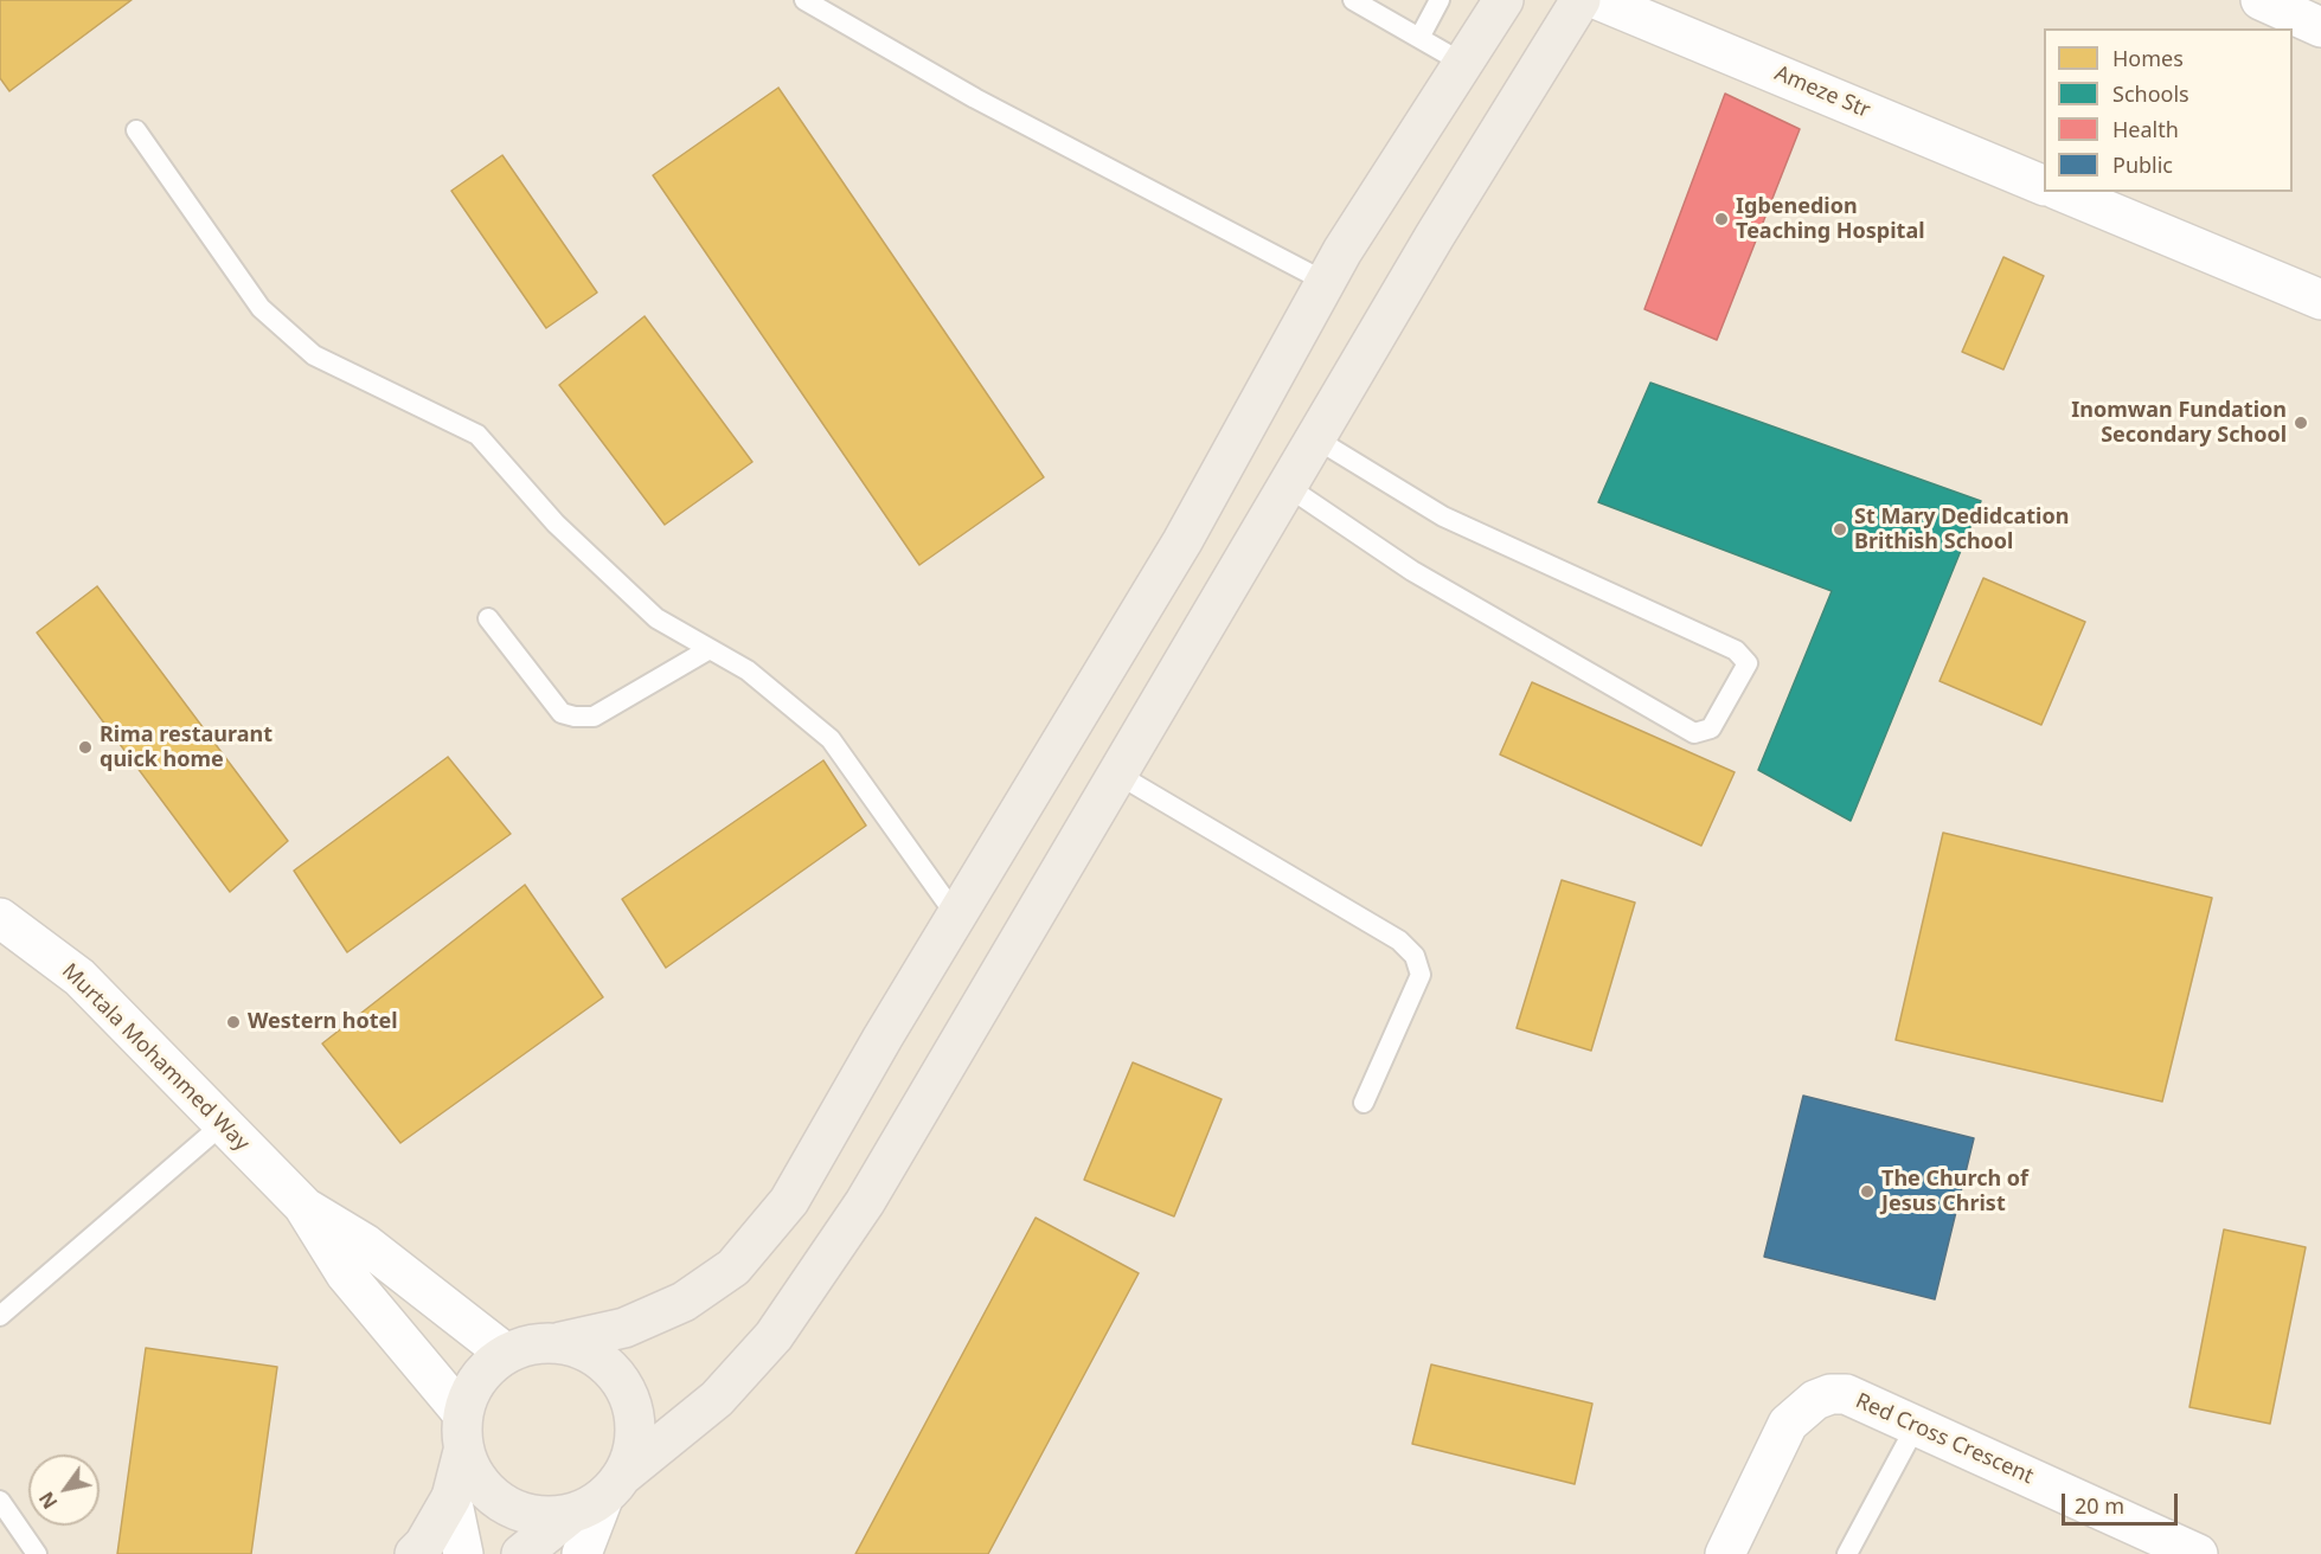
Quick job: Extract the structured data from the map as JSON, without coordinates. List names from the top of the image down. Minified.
{"streets":{"street":["Ameze Str","Murtala Mohammed Way","Red Cross Crescent"]},"places":["Igbenedion Teaching Hospital","Inomwan Fundation Secondary School","St Mary Dedidcation Brithish School","Rima restaurant quick home","Western hotel","The Church of Jesus Christ"],"legend":["Homes","Schools","Health","Public"],"scale_bar":"20 m","north":"bottom left"}
